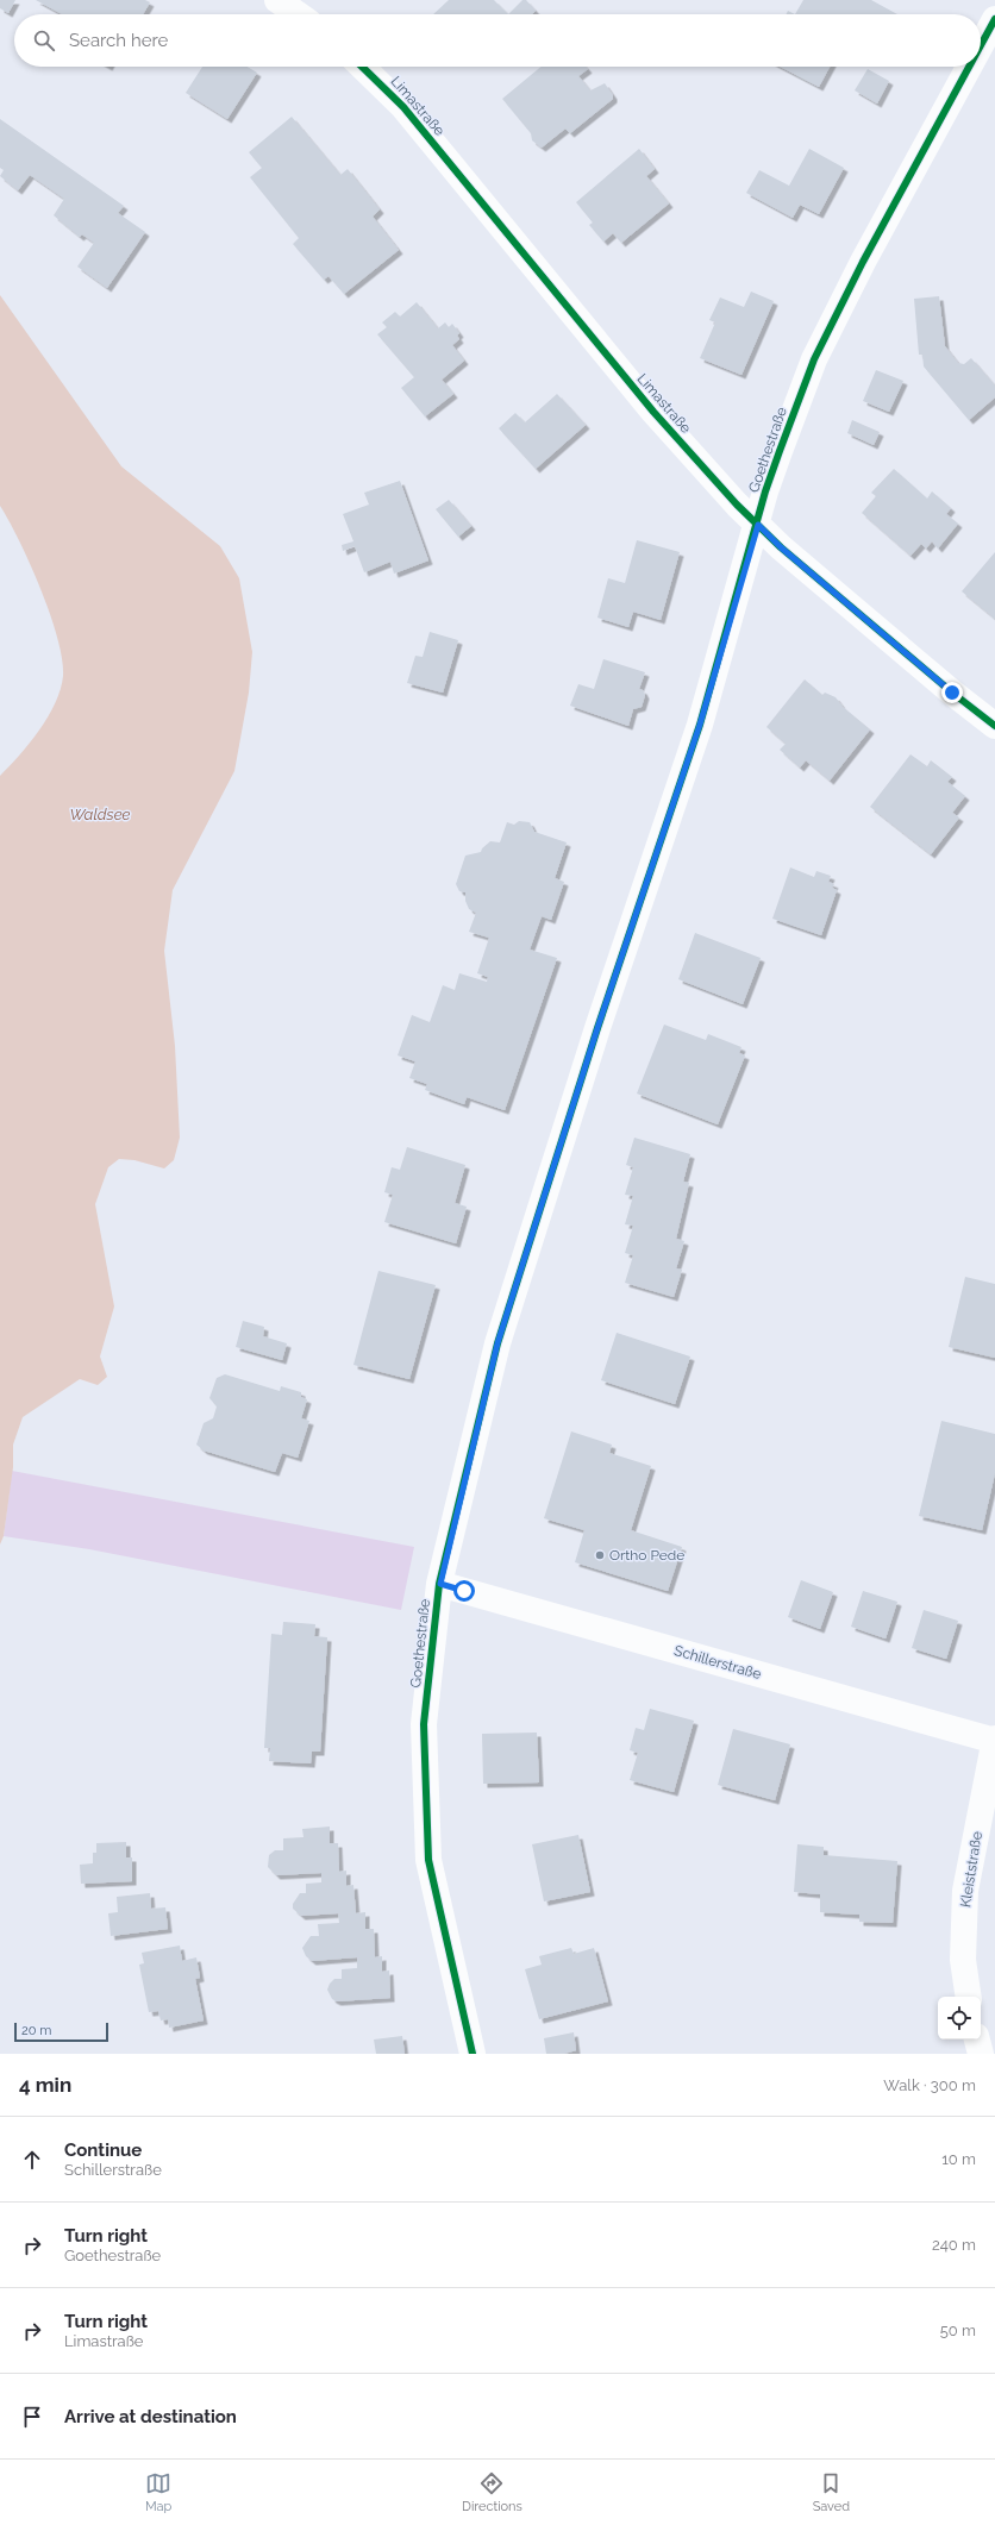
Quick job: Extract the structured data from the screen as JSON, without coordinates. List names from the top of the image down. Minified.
{"streets":{"street":["Limastraße","Goethestraße","Schillerstraße","Kleiststraße"]},"crossings":[["Limastraße","Goethestraße"],["Goethestraße","Schillerstraße"],["Schillerstraße","Kleiststraße"]],"water":["Waldsee"],"places":["Ortho Pede"],"scale_bar":"20 m","page":{"search":"Search here","scale":"20 m","heading":["4 min","Walk · 300 m"],"list":[["Continue","Schillerstraße","10 m"],["Turn right","Goethestraße","240 m"],["Turn right","Limastraße","50 m"],"Arrive at destination"],"nav":["Map","Directions","Saved"]}}
